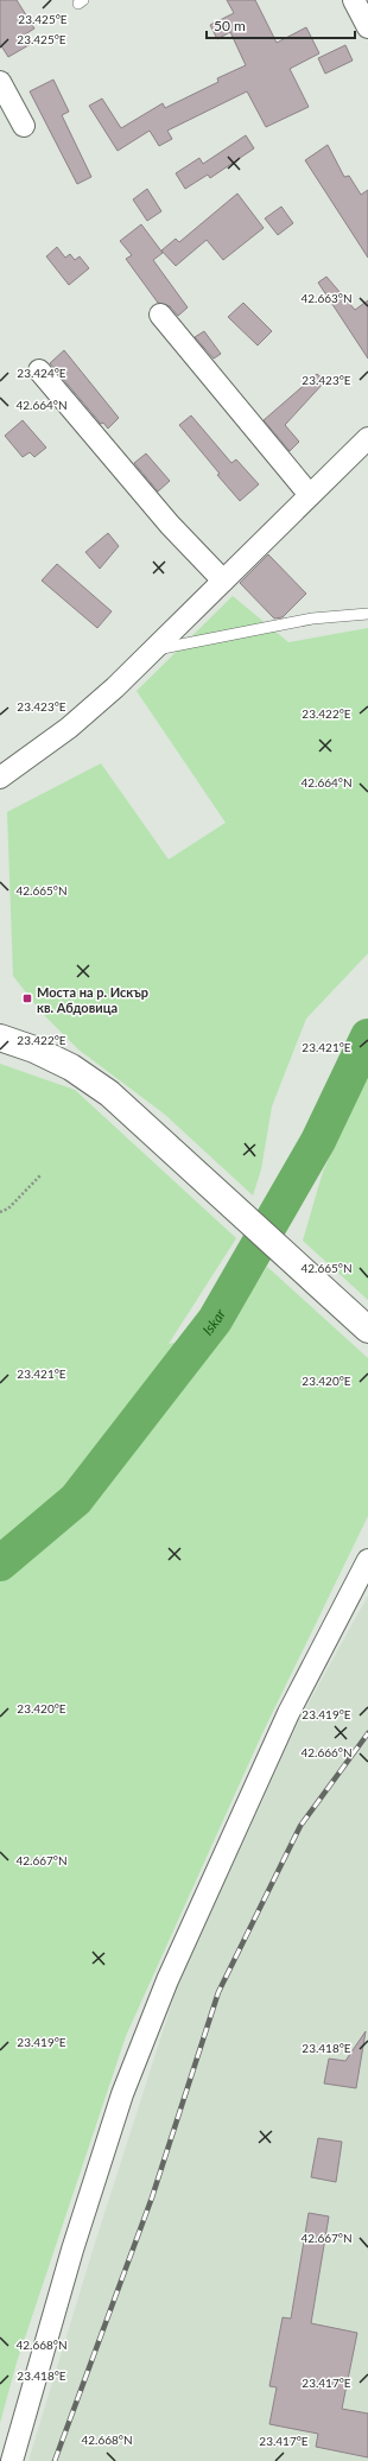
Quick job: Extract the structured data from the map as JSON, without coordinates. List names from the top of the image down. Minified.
{"water":["Iskar"],"places":{"transit":["Моста на р. Искър кв. Абдовица"]},"scale_bar":"50 m","coordinates":["23.425°E","42.663°N","23.424°E","23.423°E","42.664°N","23.422°E","42.665°N","23.421°E","23.420°E","23.419°E","42.666°N","42.667°N","23.418°E","42.668°N","23.417°E"]}
